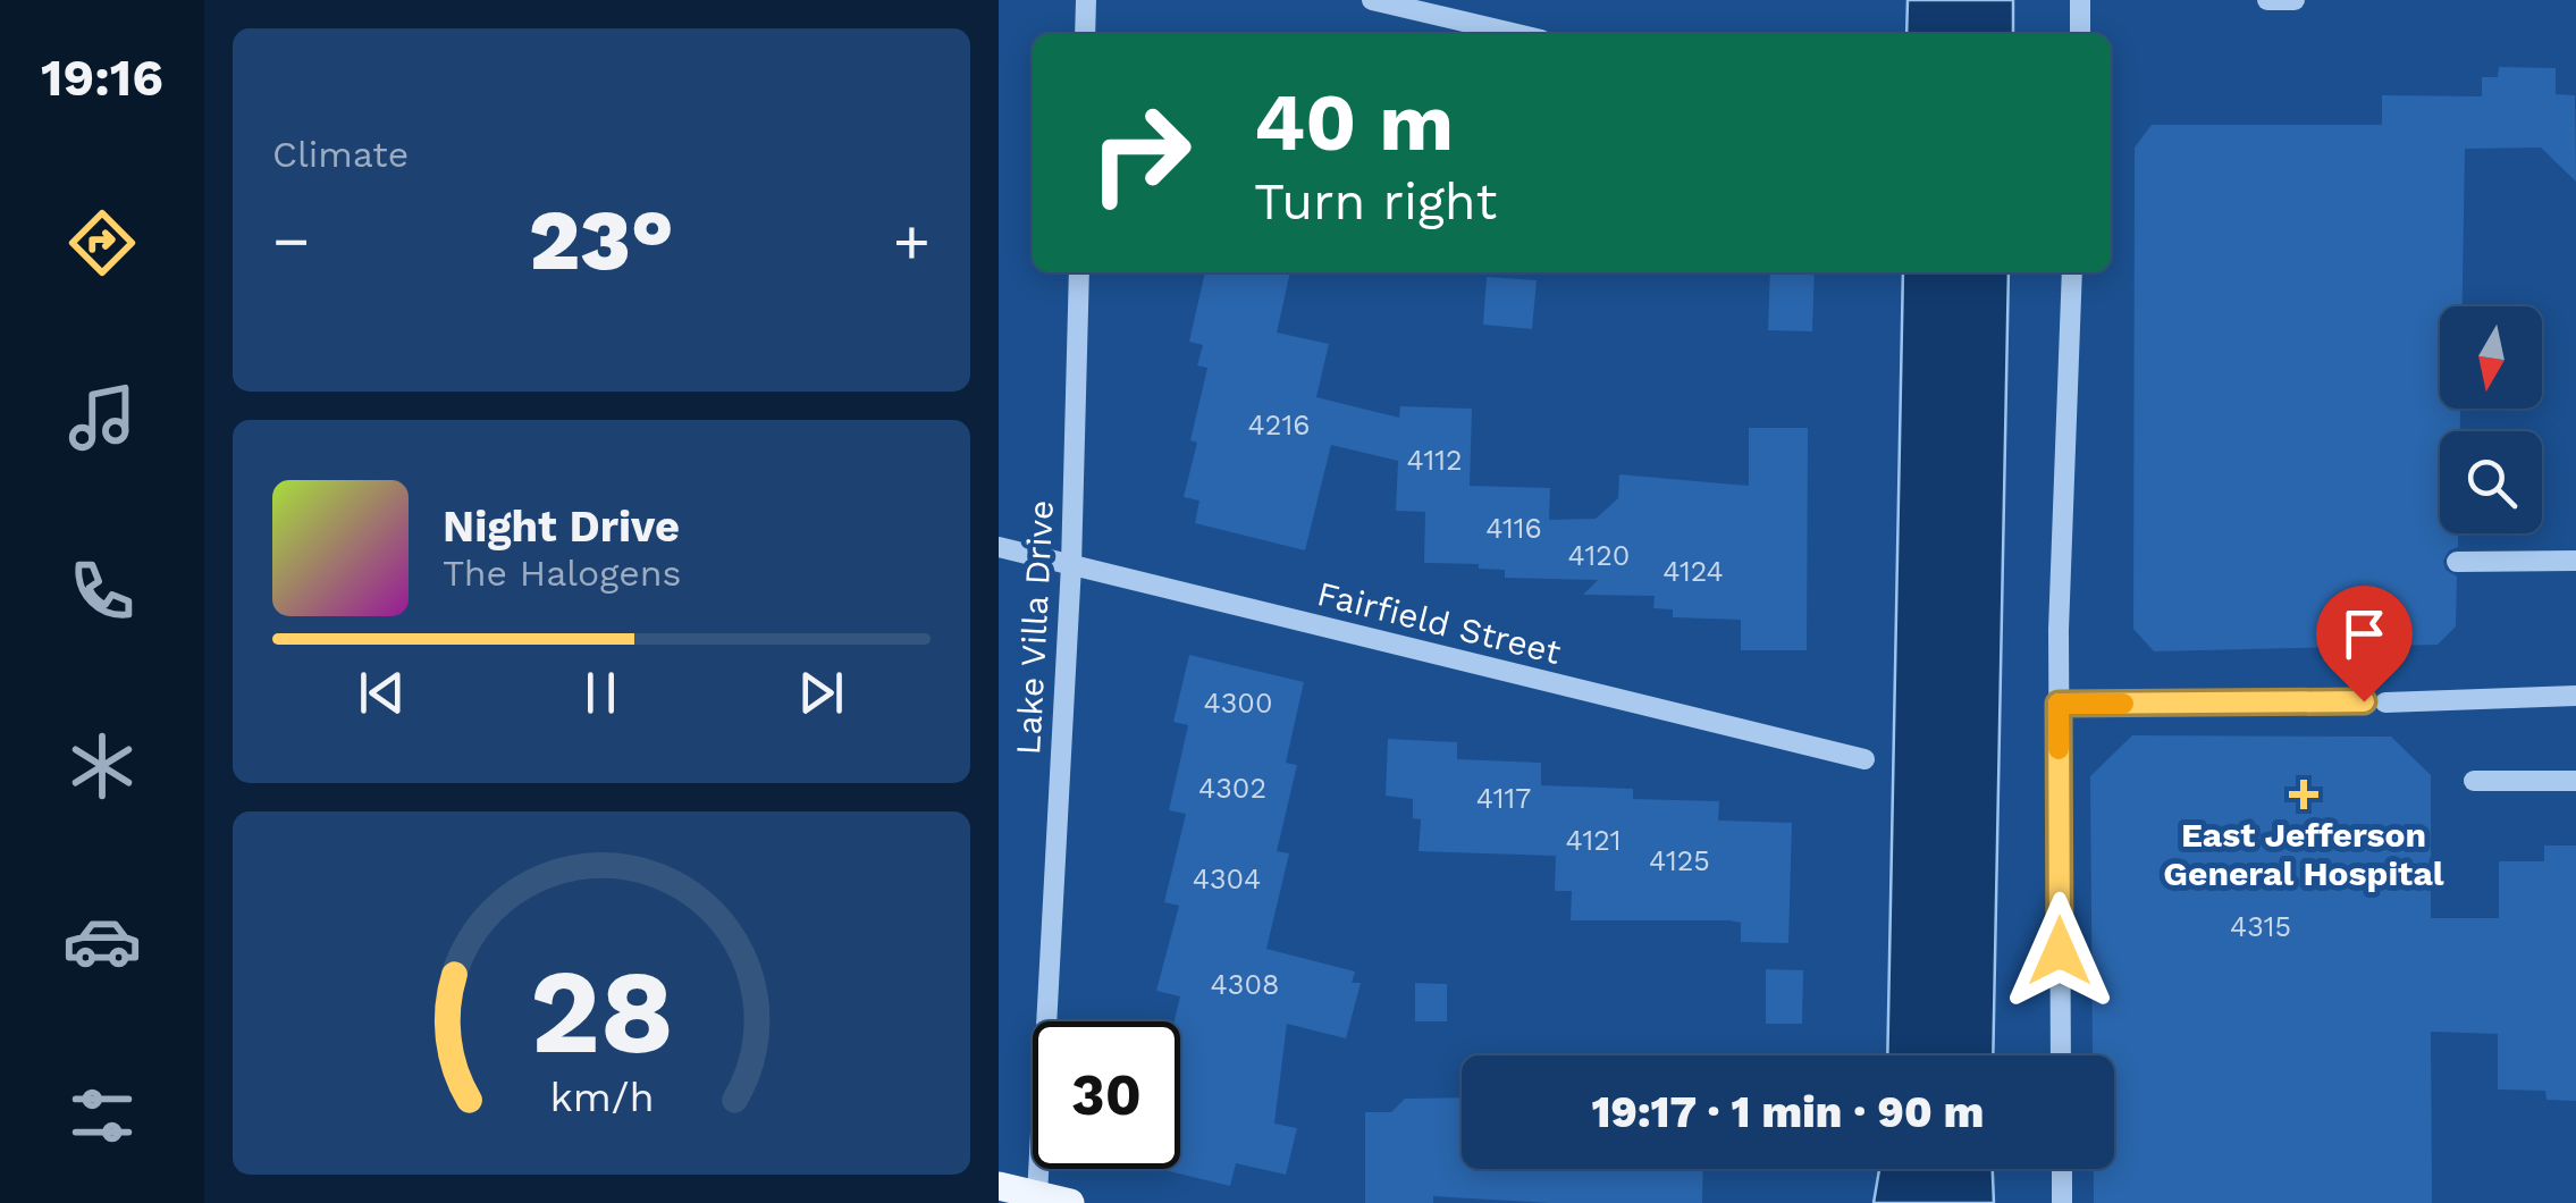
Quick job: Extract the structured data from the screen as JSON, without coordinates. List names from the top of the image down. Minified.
{"streets":{"street":["Fairfield Street","Lake Villa Drive"]},"crossings":[["Fairfield Street","Lake Villa Drive"]],"places":{"health":["East Jefferson General Hospital"]},"house_numbers":["4216","4112","4116","4120","4124","4300","4302","4117","4121","4125","4304","4315","4308"],"north":"bottom","page":{"tabs":"19:16","tile":"Climate","turn":["40 m","Turn right"],"heat":["−","23°","+"],"song":["Night Drive","The Halogens"],"limit":"30","trip":"19:17 · 1 min · 90 m","gauge":["28","km/h"]}}
